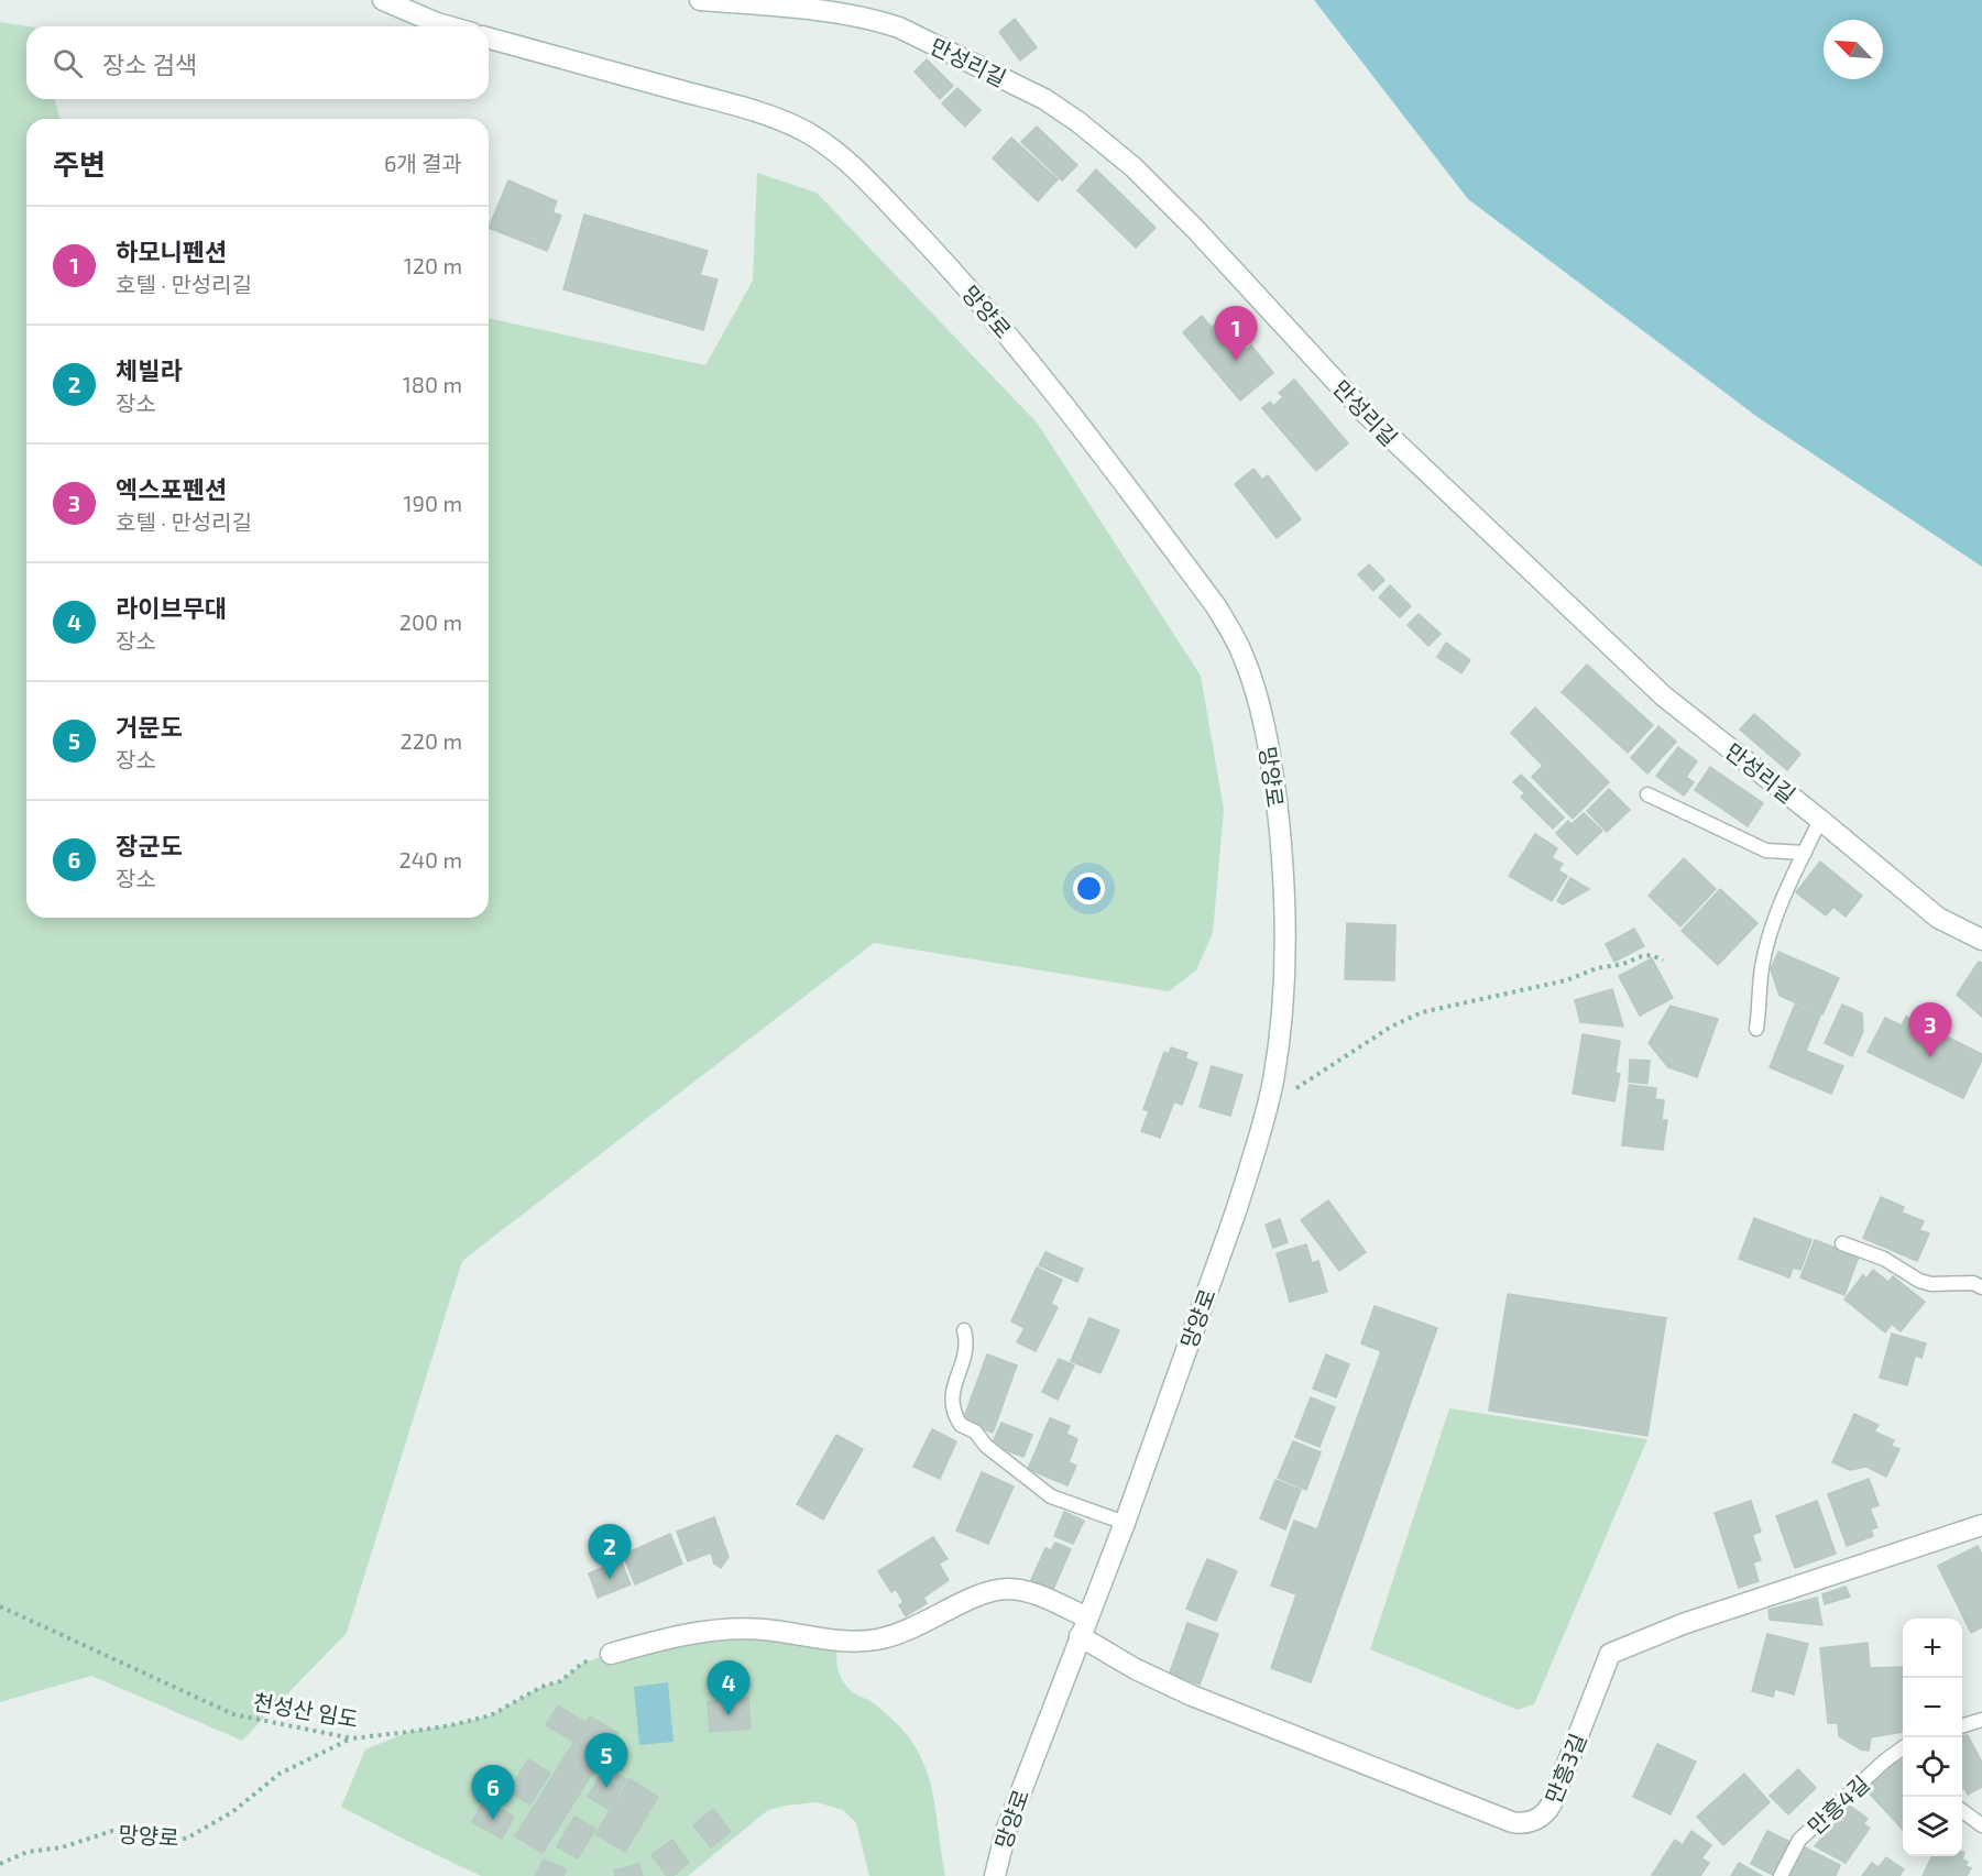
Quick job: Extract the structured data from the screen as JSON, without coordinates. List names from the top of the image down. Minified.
{"streets":{"street":["만성리길","망양로","만흥3길"],"lane":["만흥4길"],"path":["천성산 임도"]},"crossings":[["망양로","천성산 임도"],["망양로","만흥3길"]],"north":"top left","page":{"search":"장소 검색","heading":["주변","6개 결과"],"list":[{"mark":"1","name":"하모니펜션","note":"호텔 · 만성리길","value":"120 m"},{"mark":"2","name":"체빌라","note":"장소","value":"180 m"},{"mark":"3","name":"엑스포펜션","note":"호텔 · 만성리길","value":"190 m"},{"mark":"4","name":"라이브무대","note":"장소","value":"200 m"},{"mark":"5","name":"거문도","note":"장소","value":"220 m"},{"mark":"6","name":"장군도","note":"장소","value":"240 m"}],"pins":["1","3","2","4","5","6"],"map_buttons":["+","−"]}}
